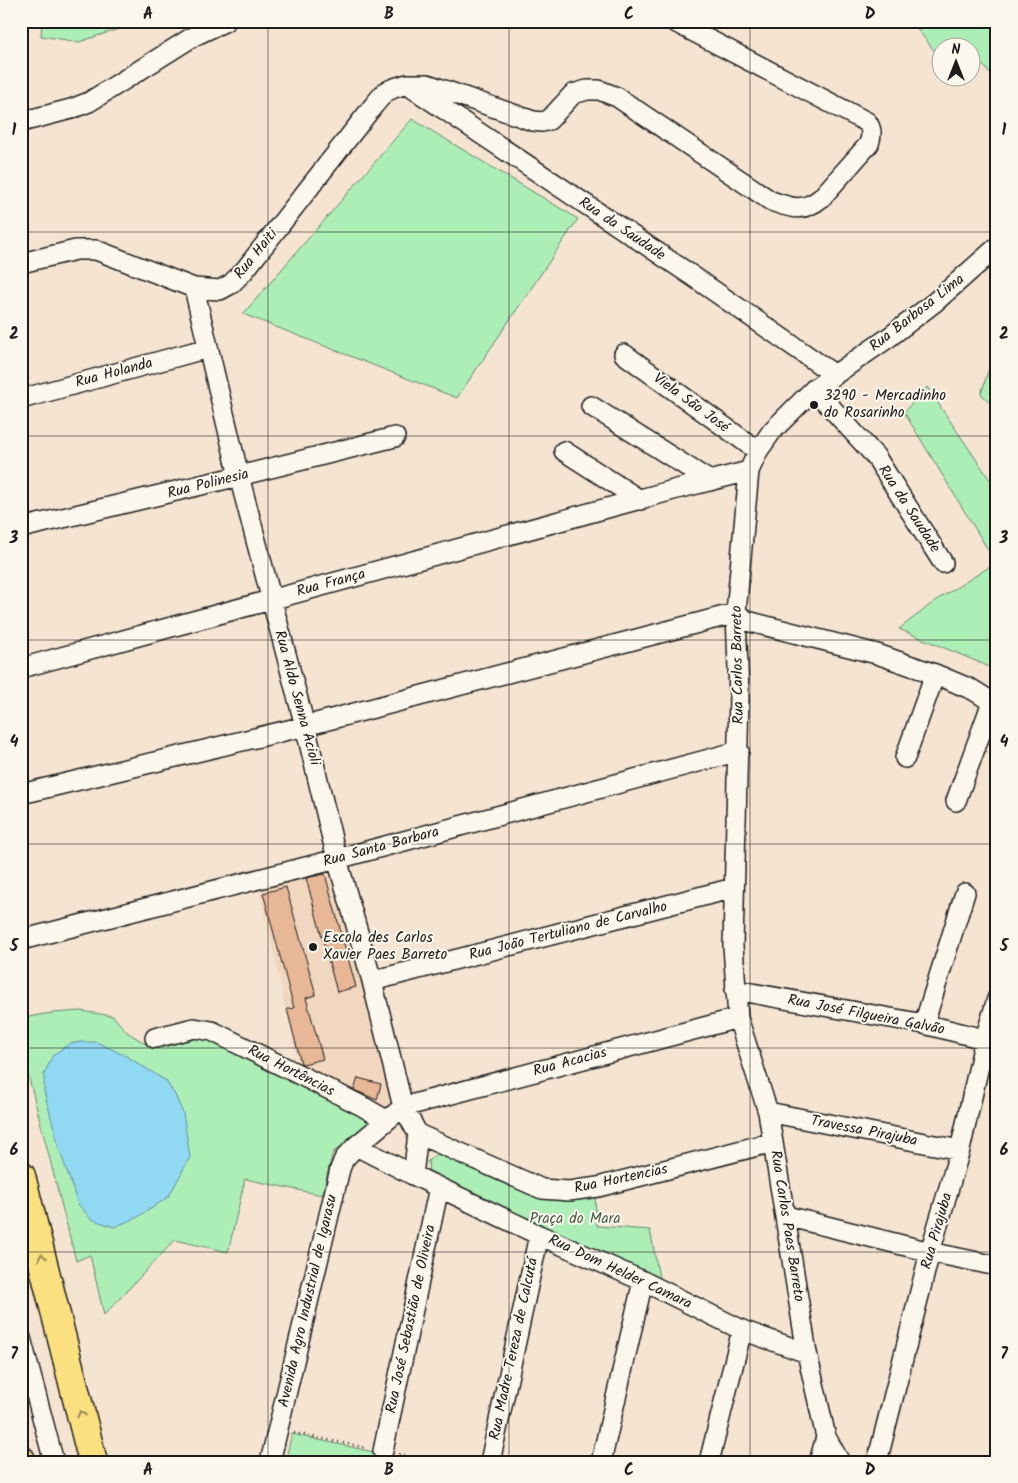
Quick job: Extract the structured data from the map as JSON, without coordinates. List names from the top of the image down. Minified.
{"streets":{"street":["Rua da Saudade","Rua Haiti","Rua Barbosa Lima","Rua Holanda","Viela São José","Rua Polinesia","Rua França","Rua Carlos Barreto","Rua Aldo Senna Acioli","Rua Santa Barbara","Rua João Tertuliano de Carvalho","Rua José Filgueira Galvão","Rua Acacias","Rua Hortências","Travessa Pirajuba","Rua Hortencias","Rua Carlos Paes Barreto","Rua Pirajuba","Rua Dom Helder Camara","Avenida Agro Industrial de Igarasu","Rua José Sebastião de Oliveira","Rua Madre Tereza de Calcutá"]},"crossings":[["Rua da Saudade","Rua Haiti"],["Rua da Saudade","Rua Barbosa Lima"],["Rua da Saudade","Rua Carlos Barreto"],["Rua Haiti","Rua Aldo Senna Acioli"],["Rua Barbosa Lima","Rua Carlos Barreto"],["Rua Holanda","Rua Aldo Senna Acioli"],["Viela São José","Rua Carlos Barreto"],["Rua Polinesia","Rua Aldo Senna Acioli"],["Rua França","Rua Carlos Barreto"],["Rua França","Rua Aldo Senna Acioli"],["Rua Carlos Barreto","Rua Santa Barbara"],["Rua Carlos Barreto","Rua João Tertuliano de Carvalho"],["Rua Carlos Barreto","Rua José Filgueira Galvão"],["Rua Carlos Barreto","Rua Carlos Paes Barreto"],["Rua Aldo Senna Acioli","Rua Santa Barbara"],["Rua Aldo Senna Acioli","Rua João Tertuliano de Carvalho"],["Rua Aldo Senna Acioli","Rua Acacias"],["Rua Aldo Senna Acioli","Avenida Agro Industrial de Igarasu"],["Rua José Filgueira Galvão","Rua Carlos Paes Barreto"],["Rua José Filgueira Galvão","Rua Pirajuba"],["Rua Acacias","Rua Carlos Paes Barreto"],["Rua Acacias","Avenida Agro Industrial de Igarasu"],["Rua Hortências","Avenida Agro Industrial de Igarasu"],["Travessa Pirajuba","Rua Carlos Paes Barreto"],["Travessa Pirajuba","Rua Pirajuba"],["Rua Hortencias","Rua Carlos Paes Barreto"],["Rua Carlos Paes Barreto","Rua Dom Helder Camara"],["Rua Dom Helder Camara","Avenida Agro Industrial de Igarasu"],["Rua Dom Helder Camara","Rua José Sebastião de Oliveira"],["Rua Dom Helder Camara","Rua Madre Tereza de Calcutá"]],"parks":["Praça do Mara"],"places":["3290 - Mercadinho do Rosarinho","Escola des Carlos Xavier Paes Barreto"],"north":"top","grid":{"columns":["A","B","C","D"],"rows":["1","2","3","4","5","6","7"]}}
